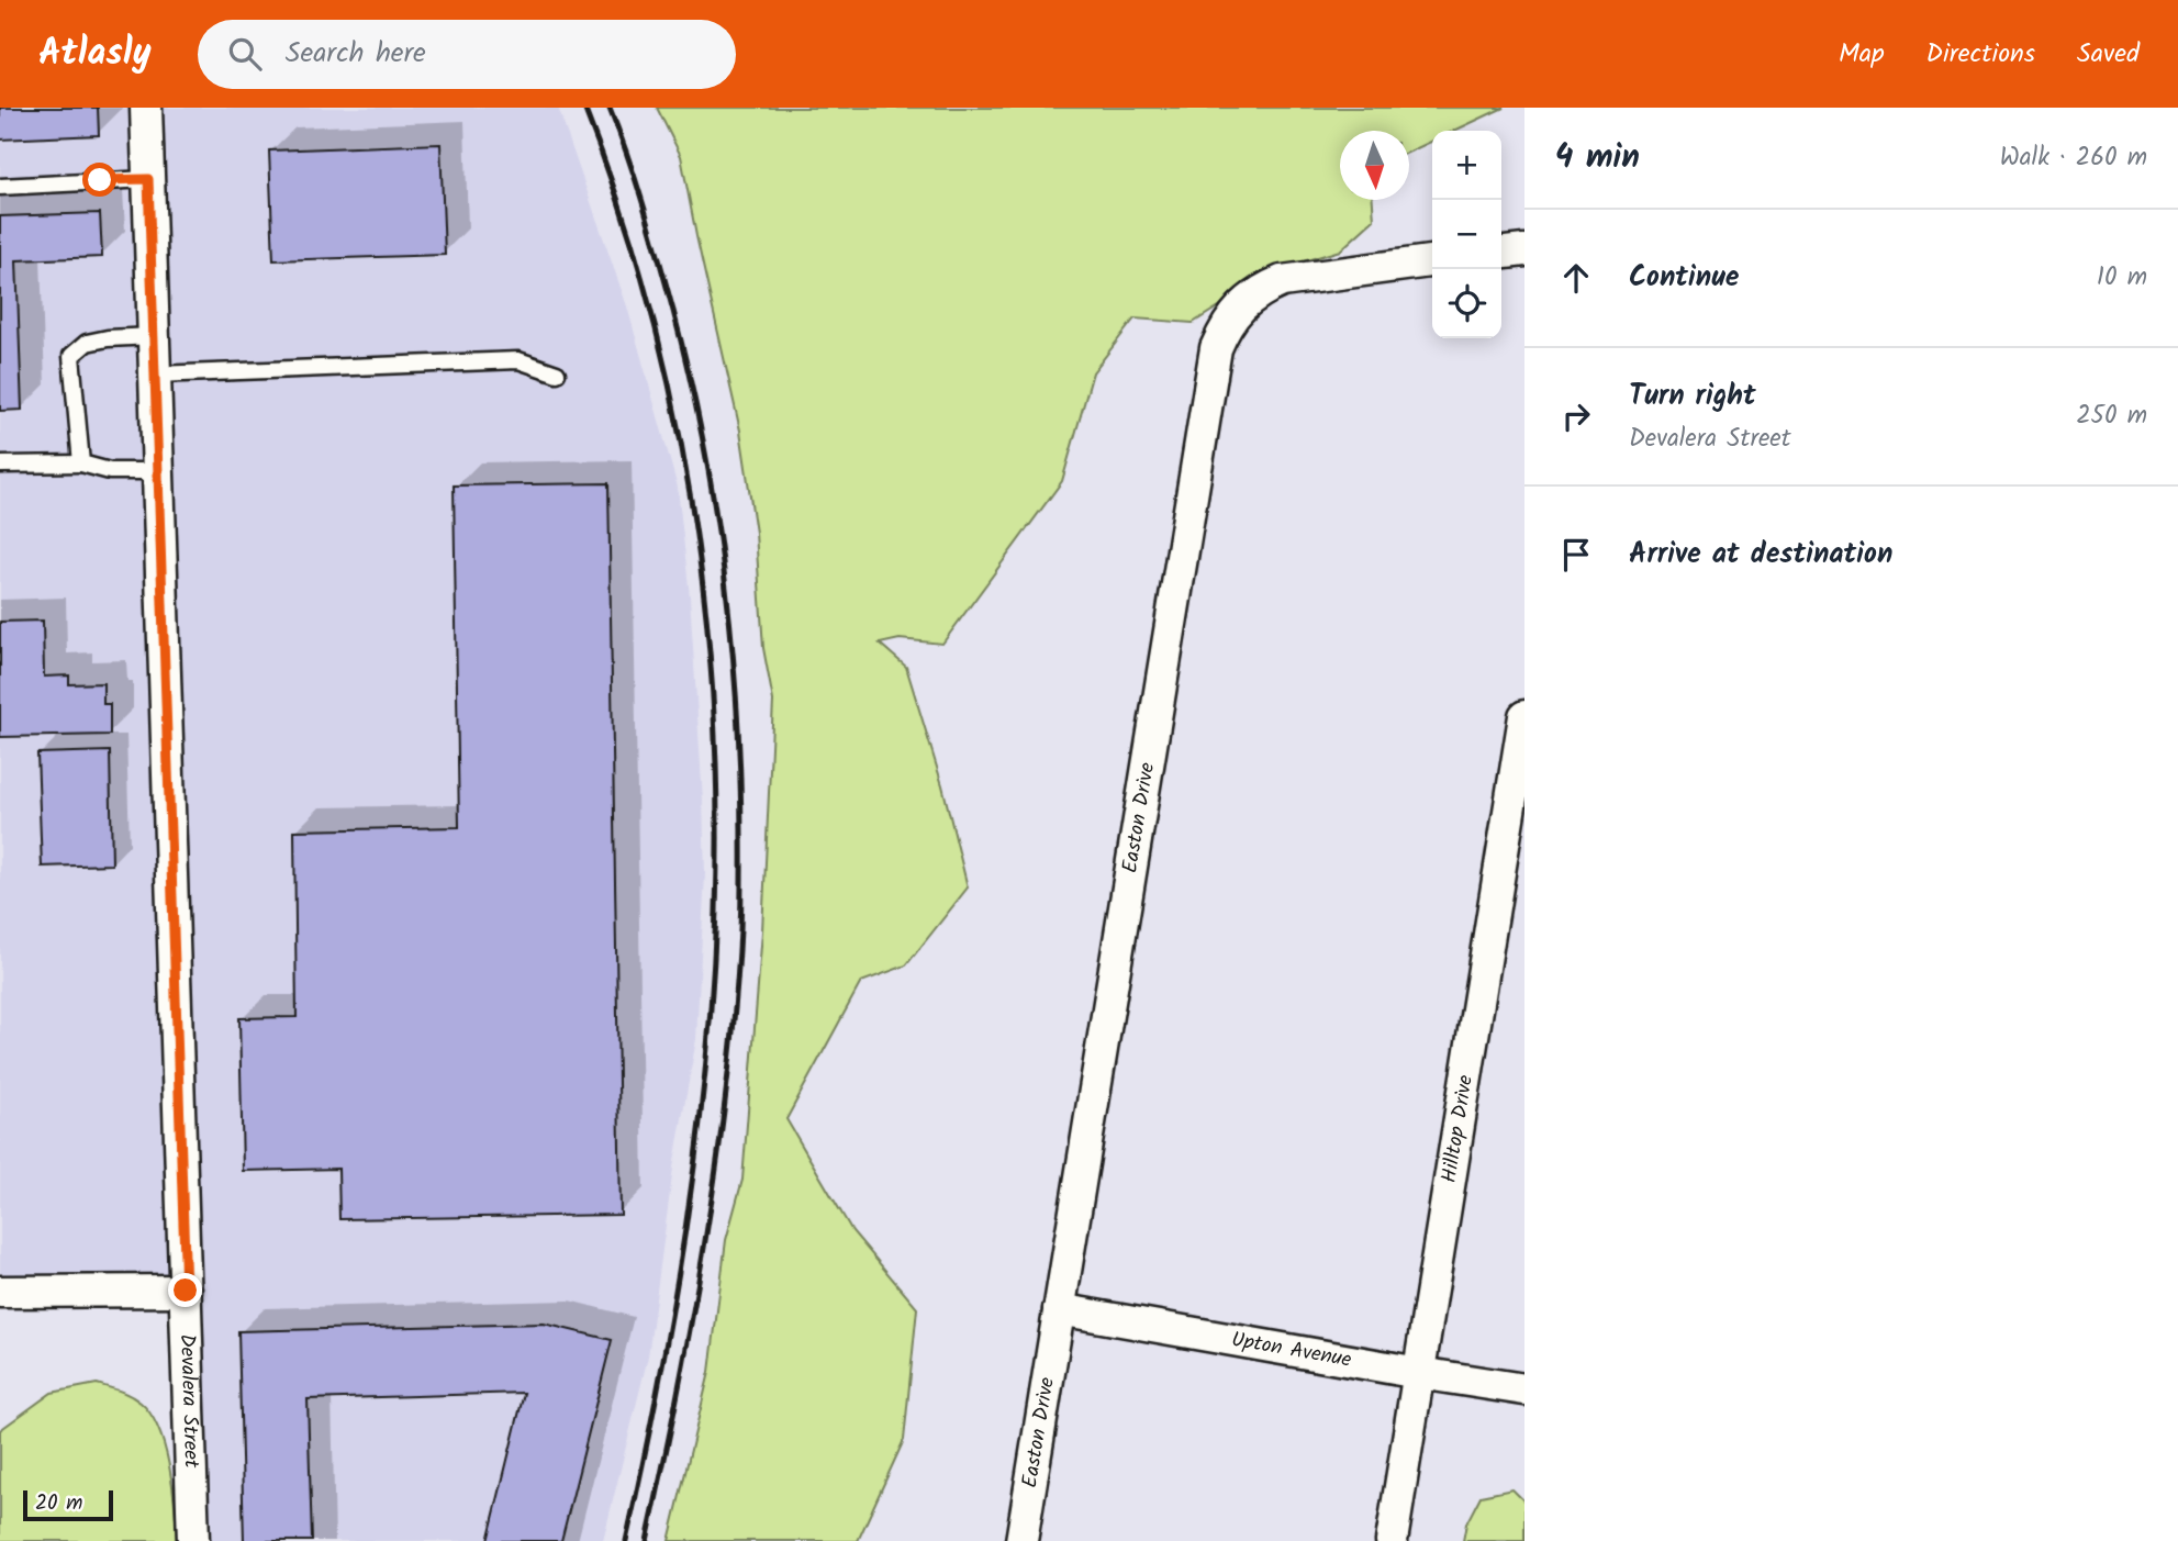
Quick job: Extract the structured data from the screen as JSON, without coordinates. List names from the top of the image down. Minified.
{"streets":{"street":["Easton Drive","Hilltop Drive","Upton Avenue","Devalera Street"]},"crossings":[["Easton Drive","Upton Avenue"],["Hilltop Drive","Upton Avenue"]],"scale_bar":"20 m","north":"bottom","page":{"header":"Atlasly","search":"Search here","nav":["Map","Directions","Saved"],"heading":["4 min","Walk · 260 m"],"map_buttons":["+","−"],"list":[["Continue","10 m"],["Turn right","Devalera Street","250 m"],"Arrive at destination"],"scale":"20 m"}}
